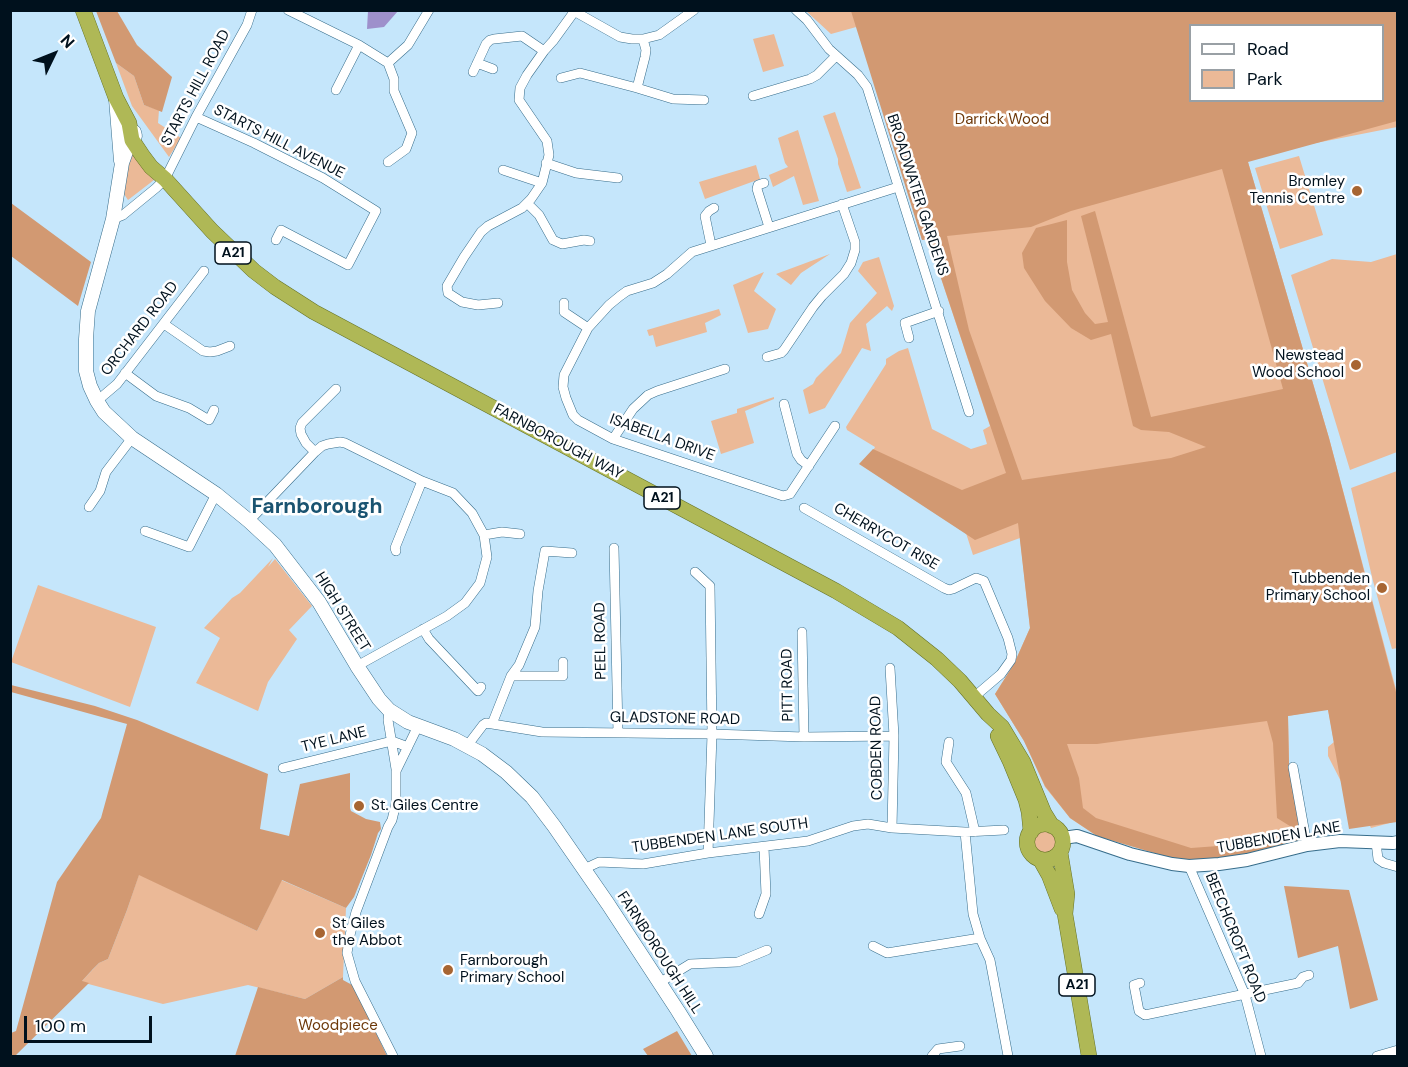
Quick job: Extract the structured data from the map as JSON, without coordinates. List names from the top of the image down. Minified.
{"streets":{"highway":["A21","FARNBOROUGH WAY"],"main road":["HIGH STREET","FARNBOROUGH HILL"],"street":["STARTS HILL ROAD","STARTS HILL AVENUE","BROADWATER GARDENS","ORCHARD ROAD","ISABELLA DRIVE","CHERRYCOT RISE","PEEL ROAD","PITT ROAD","GLADSTONE ROAD","TYE LANE","COBDEN ROAD","TUBBENDEN LANE SOUTH","TUBBENDEN LANE","BEECHCROFT ROAD"]},"crossings":[["STARTS HILL ROAD","STARTS HILL AVENUE"],["STARTS HILL ROAD","A21"],["STARTS HILL ROAD","FARNBOROUGH WAY"],["BROADWATER GARDENS","ISABELLA DRIVE"],["A21","FARNBOROUGH WAY"],["A21","HIGH STREET"],["A21","TUBBENDEN LANE"],["ORCHARD ROAD","HIGH STREET"],["FARNBOROUGH WAY","CHERRYCOT RISE"],["FARNBOROUGH WAY","TUBBENDEN LANE"],["HIGH STREET","TUBBENDEN LANE SOUTH"],["HIGH STREET","FARNBOROUGH HILL"],["PEEL ROAD","GLADSTONE ROAD"],["PITT ROAD","GLADSTONE ROAD"],["GLADSTONE ROAD","COBDEN ROAD"],["COBDEN ROAD","TUBBENDEN LANE SOUTH"],["TUBBENDEN LANE SOUTH","FARNBOROUGH HILL"],["TUBBENDEN LANE","BEECHCROFT ROAD"]],"districts":["Farnborough"],"parks":["Darrick Wood","Woodpiece"],"places":["Bromley Tennis Centre","Newstead Wood School","Tubbenden Primary School","St. Giles Centre","St Giles the Abbot","Farnborough Primary School"],"legend":["Road","Park"],"scale_bar":"100 m","north":"top right"}
